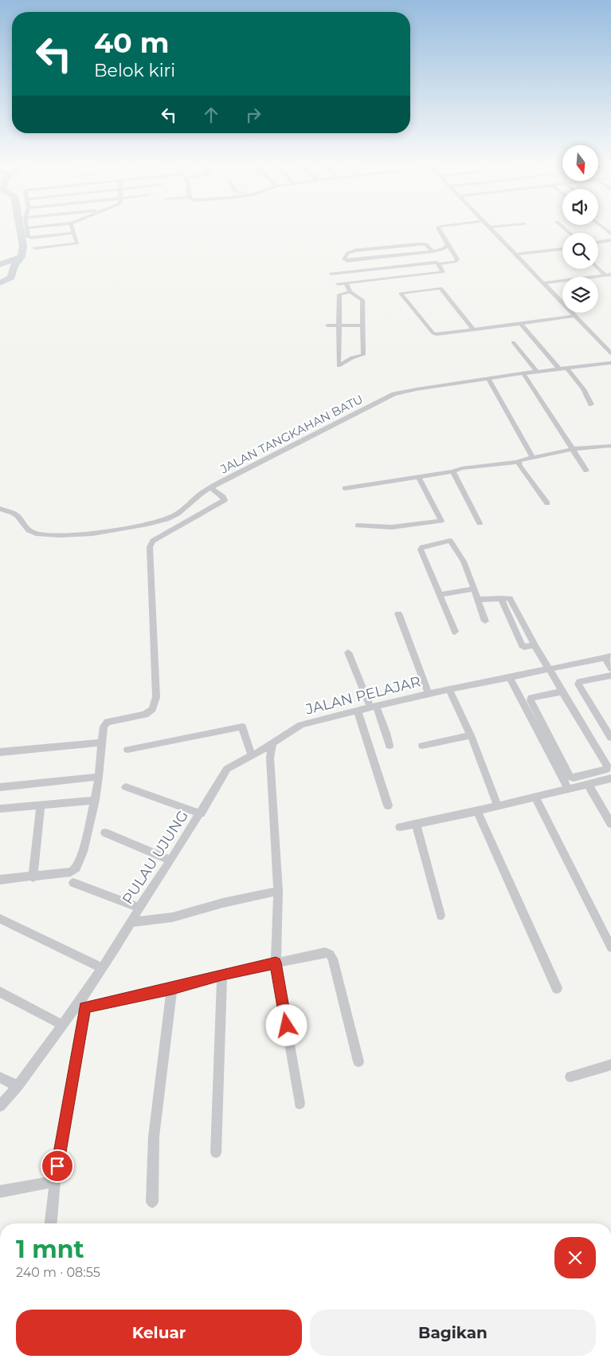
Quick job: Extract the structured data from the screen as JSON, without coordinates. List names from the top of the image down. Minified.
{"streets":{"street":["JALAN TANGKAHAN BATU","JALAN PELAJAR","PULAU UJUNG"]},"crossings":[["JALAN PELAJAR","PULAU UJUNG"]],"north":"bottom","page":{"turn":["40 m","Belok kiri"],"heading":["1 mnt","240 m · 08:55"],"buttons":["Keluar","Bagikan"]}}
